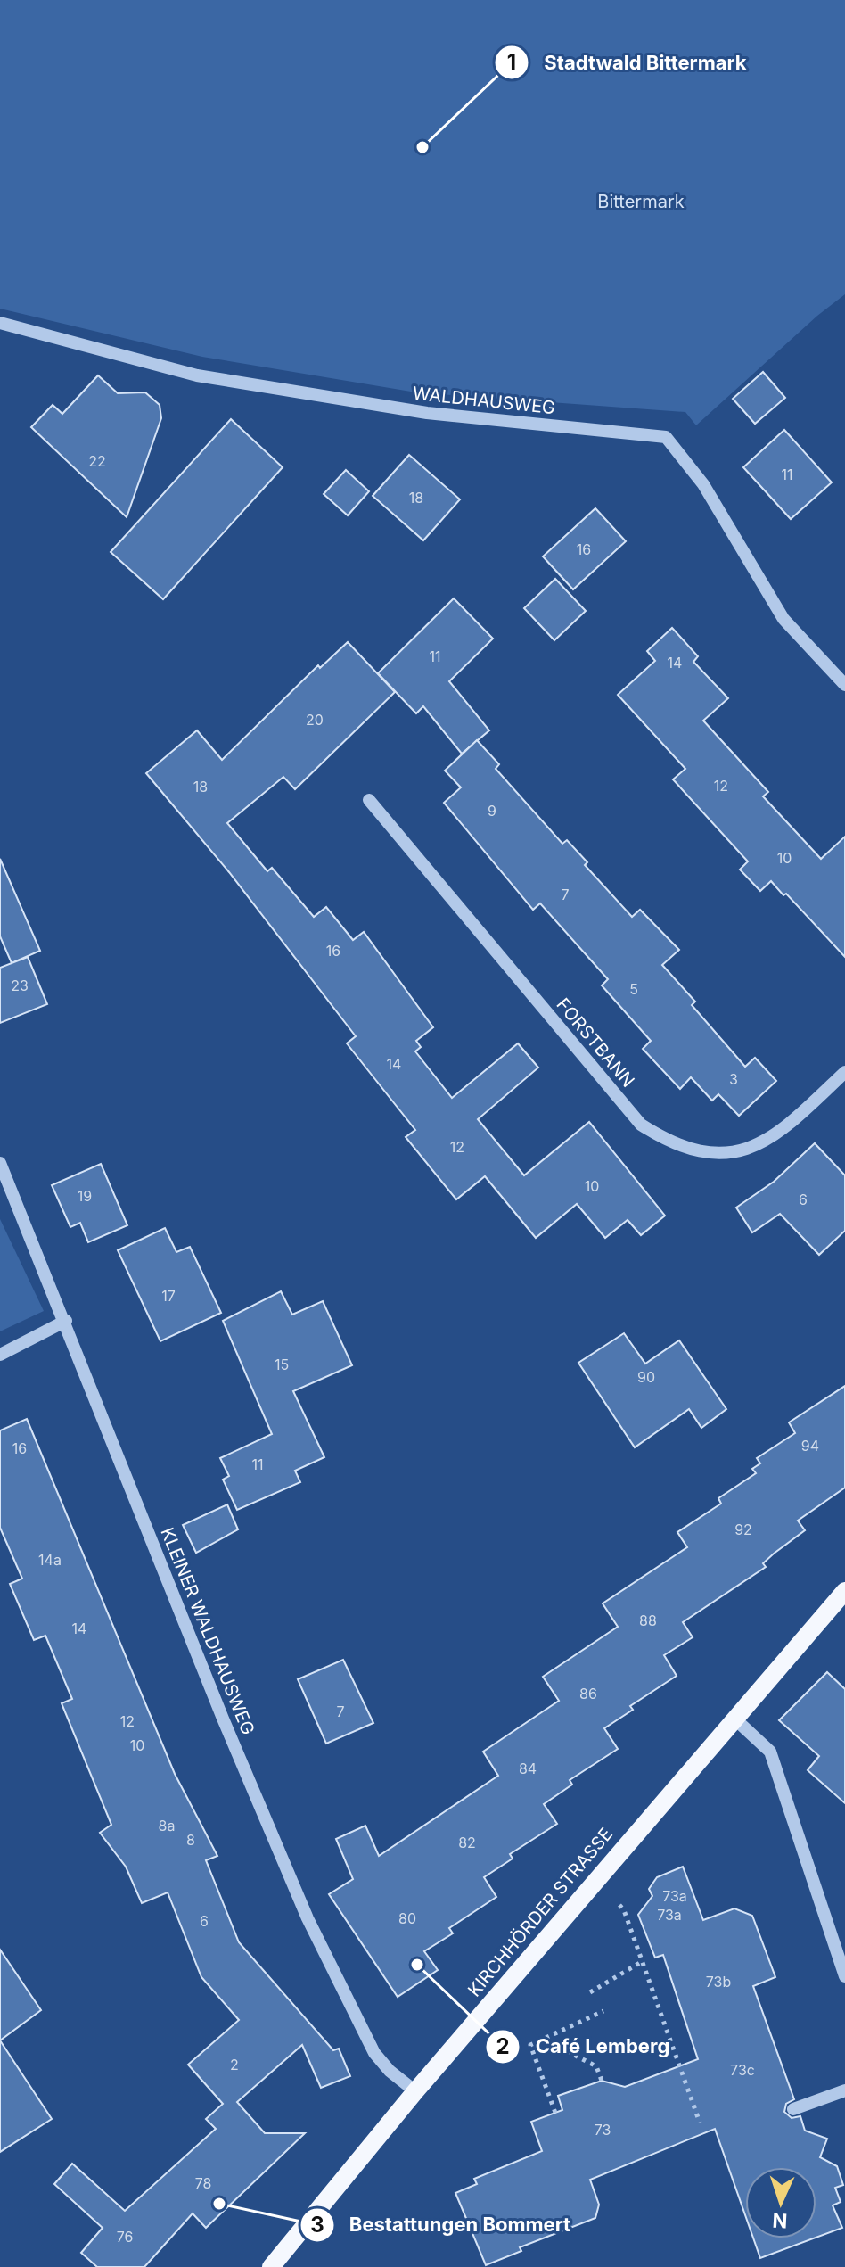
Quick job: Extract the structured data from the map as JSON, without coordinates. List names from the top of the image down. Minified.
{"streets":{"main road":["KIRCHHÖRDER STRASSE"],"street":["WALDHAUSWEG","FORSTBANN","KLEINER WALDHAUSWEG"]},"crossings":[["KLEINER WALDHAUSWEG","KIRCHHÖRDER STRASSE"]],"parks":["Bittermark"],"places":["Stadtwald Bittermark","Café Lemberg","Bestattungen Bommert"],"house_numbers":["22","11","18","16","11","14","20","12","18","9","10","7","16","23","5","14","3","12","10","19","6","17","15","90","94","16","11","92","14a","88","14","86","7","12","10","84","8a","8","82","73a","73a","80","6","73b","2","73c","73","78","76"],"north":"bottom"}
